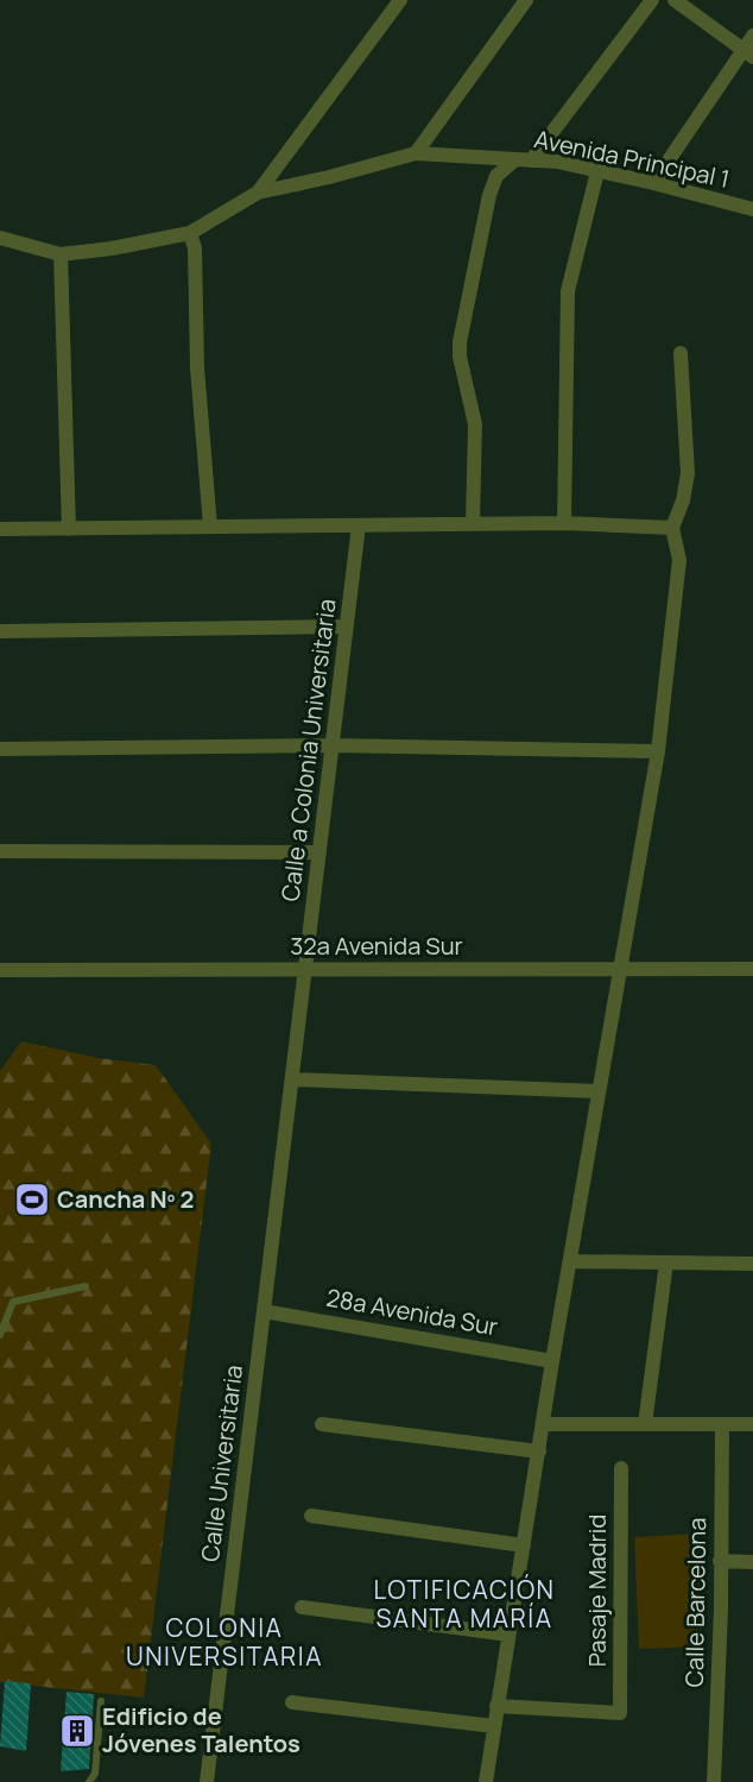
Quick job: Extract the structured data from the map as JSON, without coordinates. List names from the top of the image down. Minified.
{"streets":{"street":["Avenida Principal 1","Calle a Colonia Universitaria","32a Avenida Sur","28a Avenida Sur","Calle Universitaria","Pasaje Madrid","Calle Barcelona"]},"crossings":[["Calle a Colonia Universitaria","32a Avenida Sur"],["Calle a Colonia Universitaria","Calle Universitaria"],["28a Avenida Sur","Calle Universitaria"]],"districts":["LOTIFICACIÓN SANTA MARÍA","COLONIA UNIVERSITARIA"],"places":{"sports":["Cancha Nº 2"],"building":["Edificio de Jóvenes Talentos"]}}
